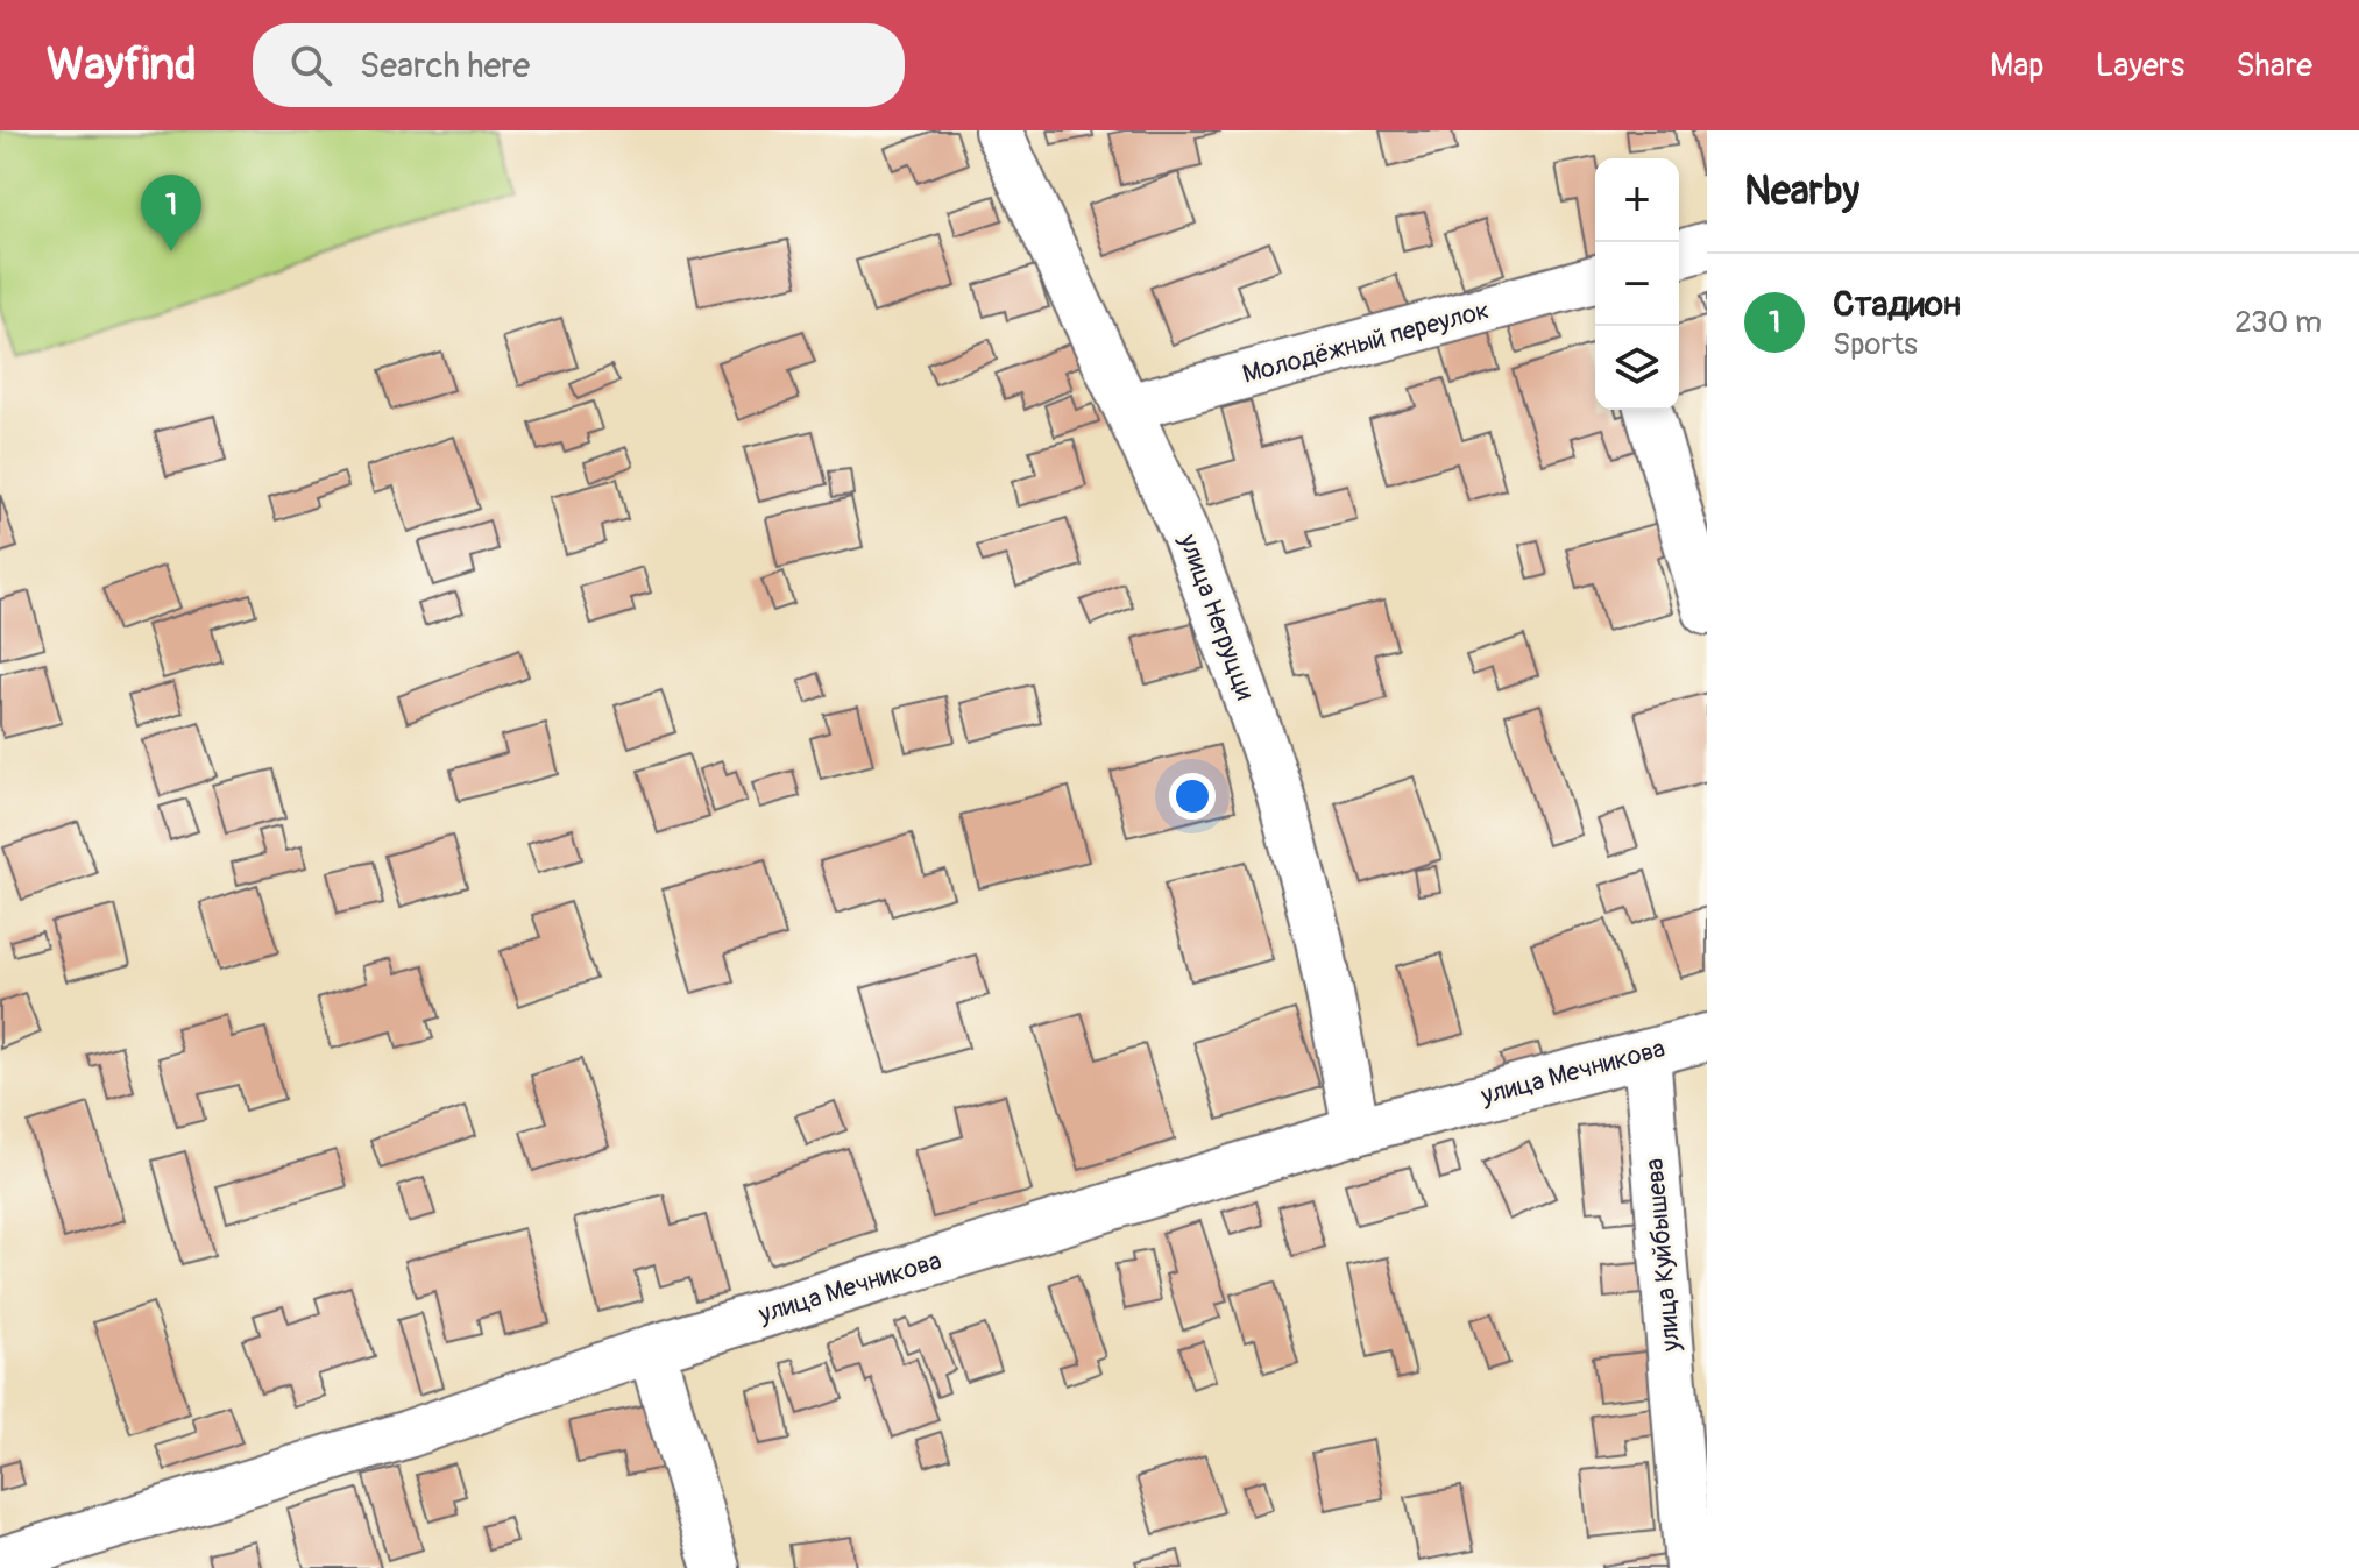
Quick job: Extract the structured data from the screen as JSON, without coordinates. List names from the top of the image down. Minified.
{"streets":{"street":["Молодёжный переулок","улица Негруцци","улица Мечникова","улица Куйбышева"]},"crossings":[["Молодёжный переулок","улица Негруцци"],["улица Негруцци","улица Мечникова"],["улица Мечникова","улица Куйбышева"]],"page":{"header":"Wayfind","search":"Search here","nav":["Map","Layers","Share"],"heading":"Nearby","map_buttons":["+","−"],"pins":"1","list":[{"mark":"1","name":"Стадион","note":"Sports","value":"230 m"}]}}
